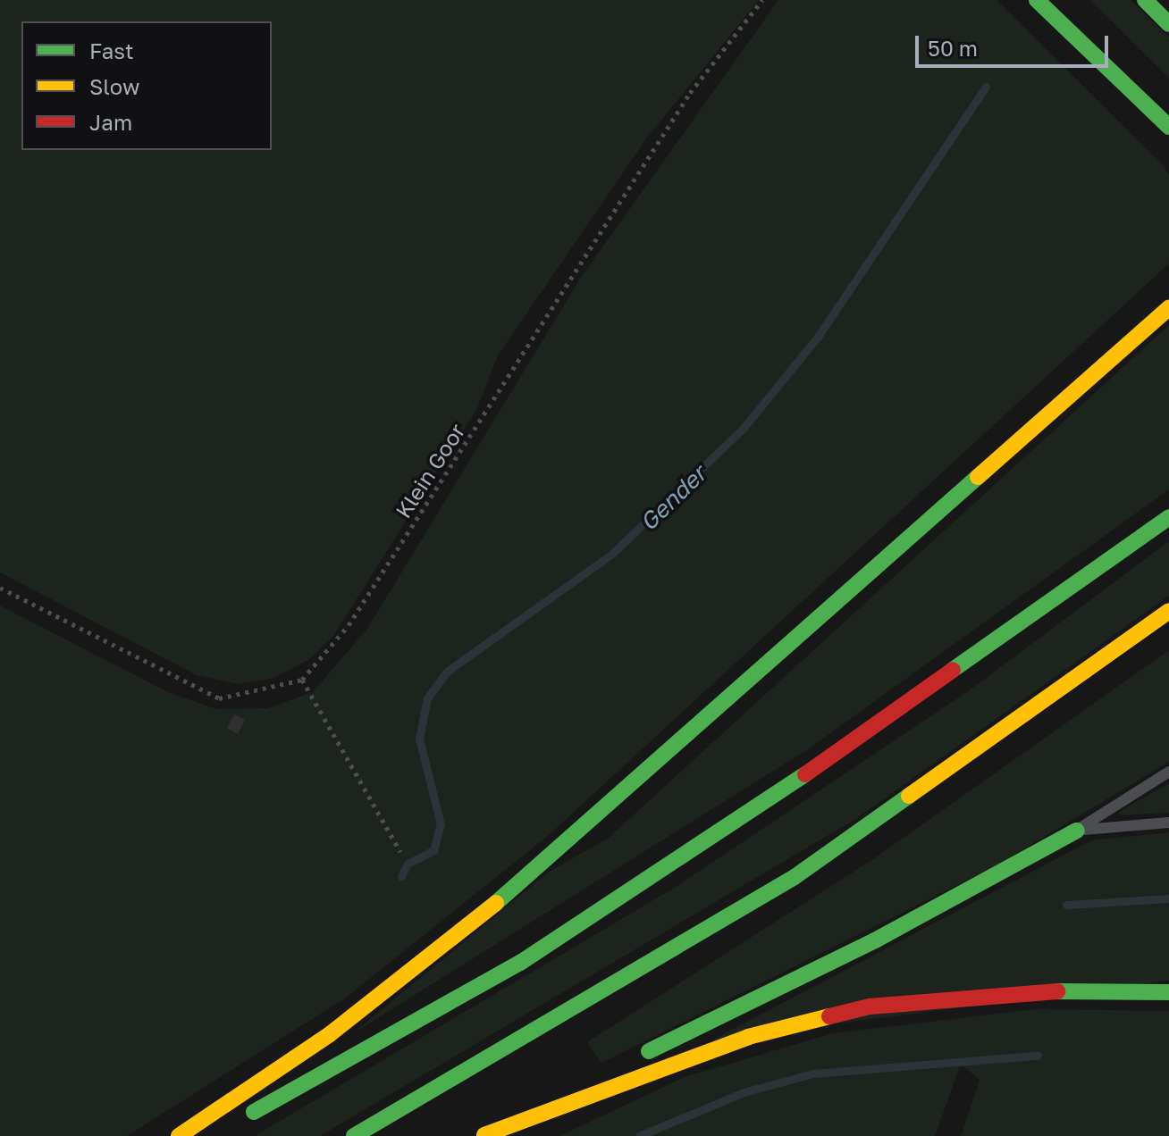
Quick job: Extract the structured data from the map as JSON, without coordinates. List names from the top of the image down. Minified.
{"streets":{"path":["Klein Goor"]},"water":["Gender"],"legend":["Fast","Slow","Jam"],"scale_bar":"50 m"}
